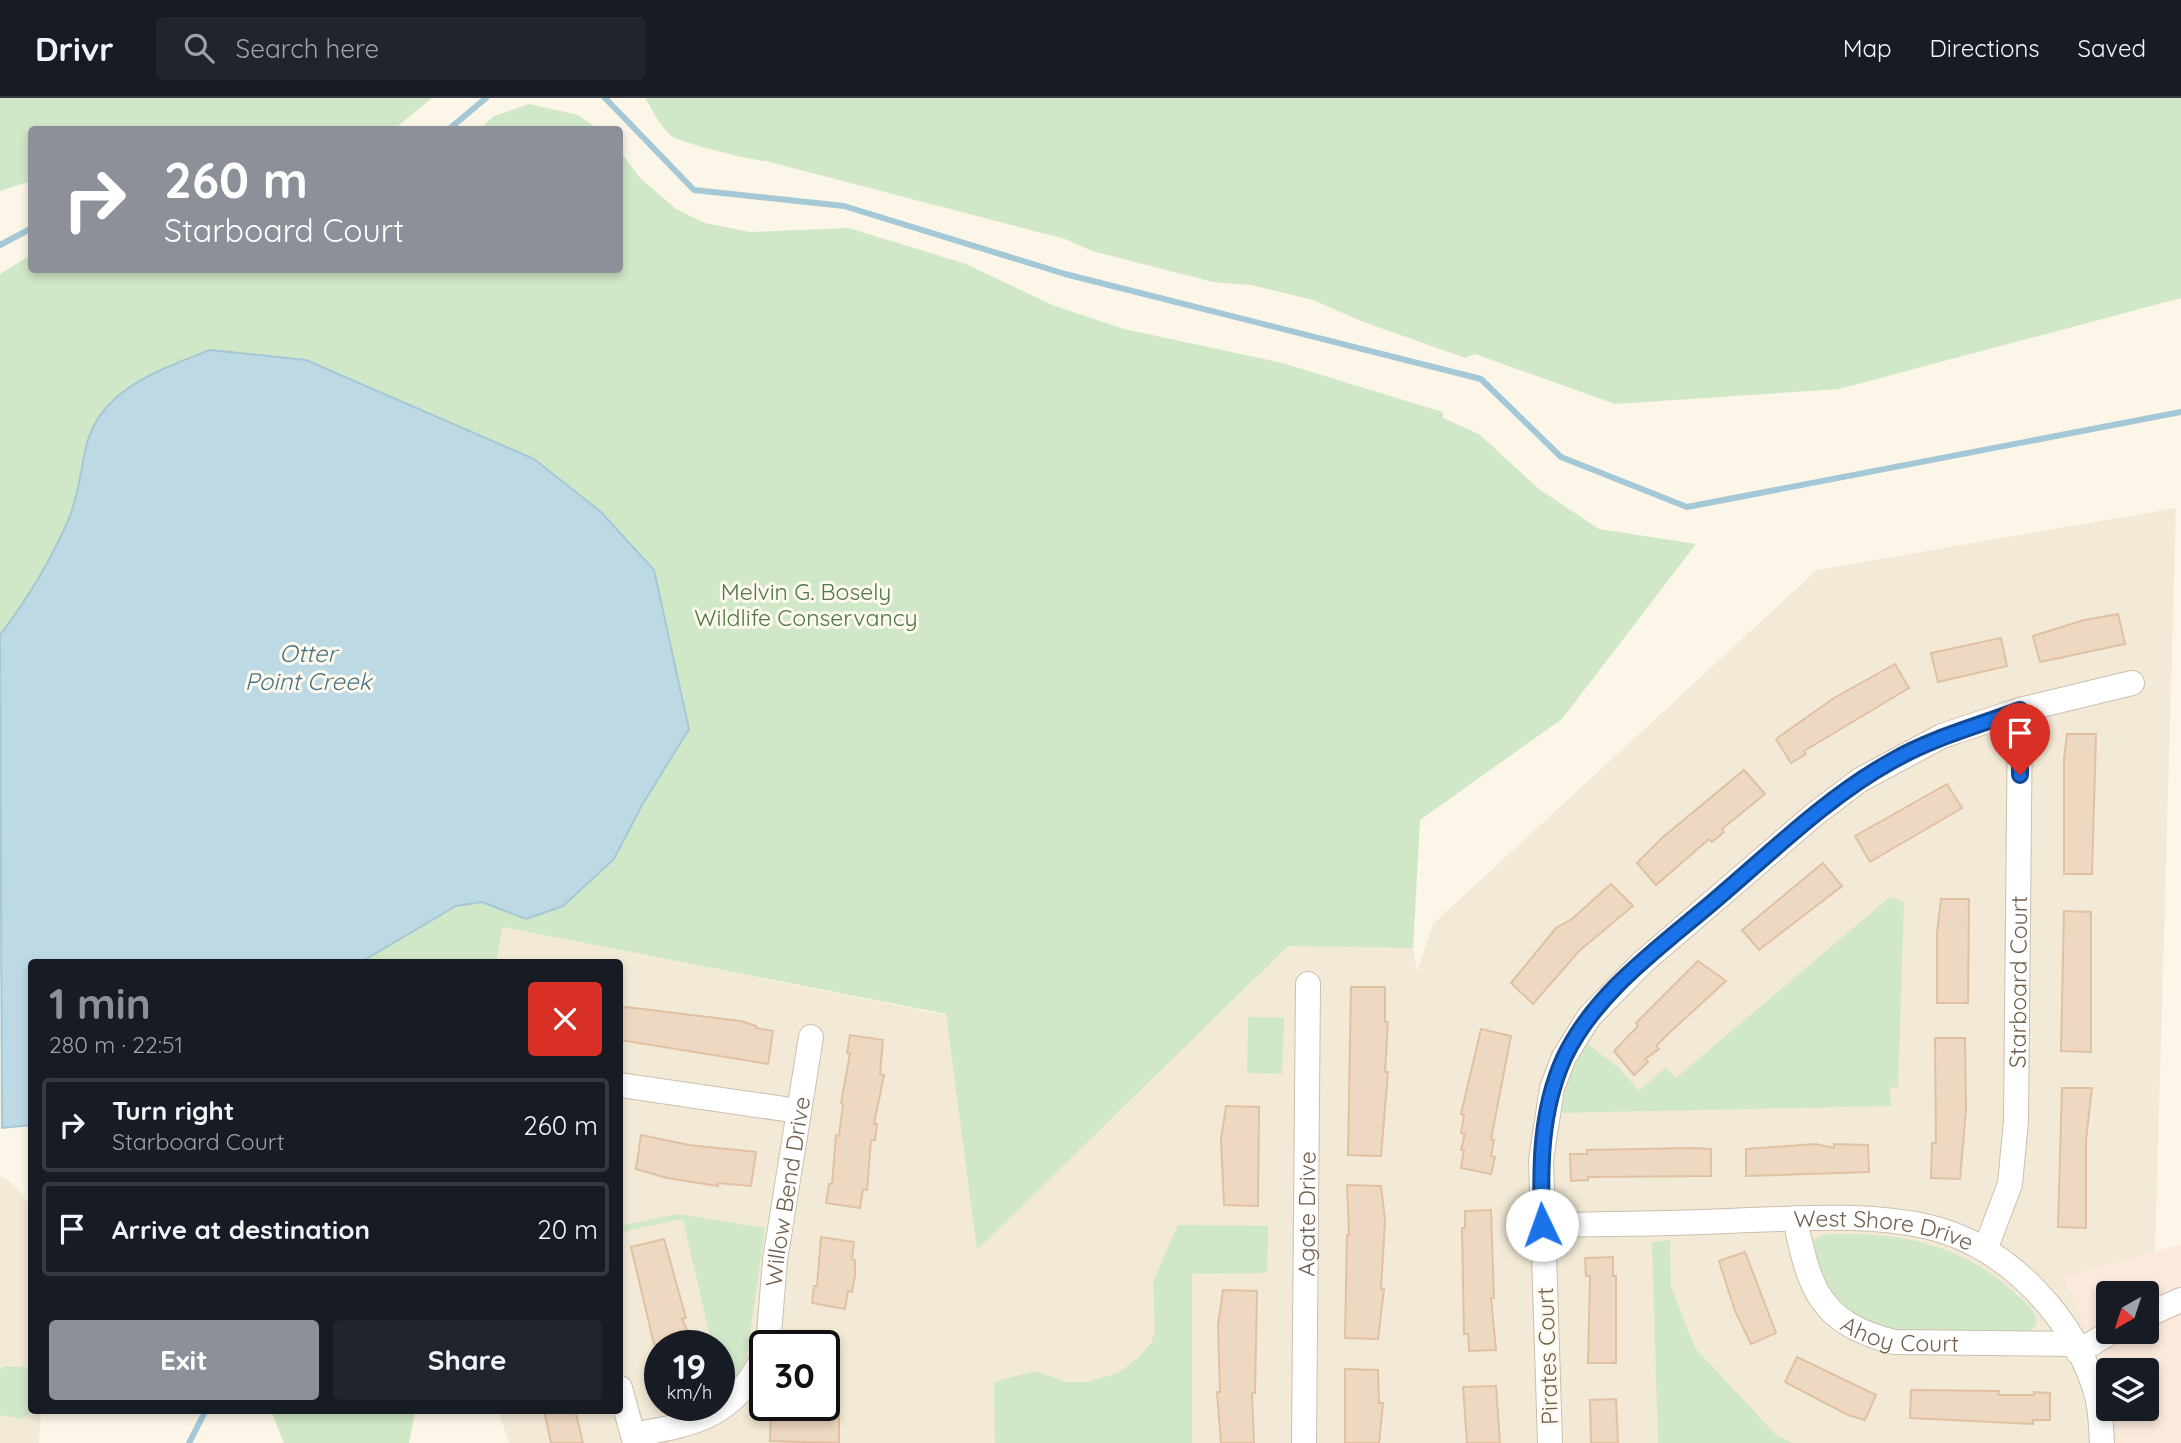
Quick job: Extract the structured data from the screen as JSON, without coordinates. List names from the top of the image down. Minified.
{"streets":{"street":["Starboard Court","Willow Bend Drive","Agate Drive","West Shore Drive","Ahoy Court","Pirates Court"]},"crossings":[["Starboard Court","West Shore Drive"],["Starboard Court","Pirates Court"],["West Shore Drive","Ahoy Court"],["West Shore Drive","Pirates Court"]],"water":["Otter Point Creek"],"parks":["Melvin G. Bosely Wildlife Conservancy"],"north":"bottom left","page":{"header":"Drivr","search":"Search here","nav":["Map","Directions","Saved"],"turn":["260 m","Starboard Court"],"heading":["1 min","280 m · 22:51"],"list":[{"name":"Turn right","note":"Starboard Court","value":"260 m"},{"name":"Arrive at destination","value":"20 m"}],"buttons":["Exit","Share"],"speed":"19 km/h","limit":"30"}}
